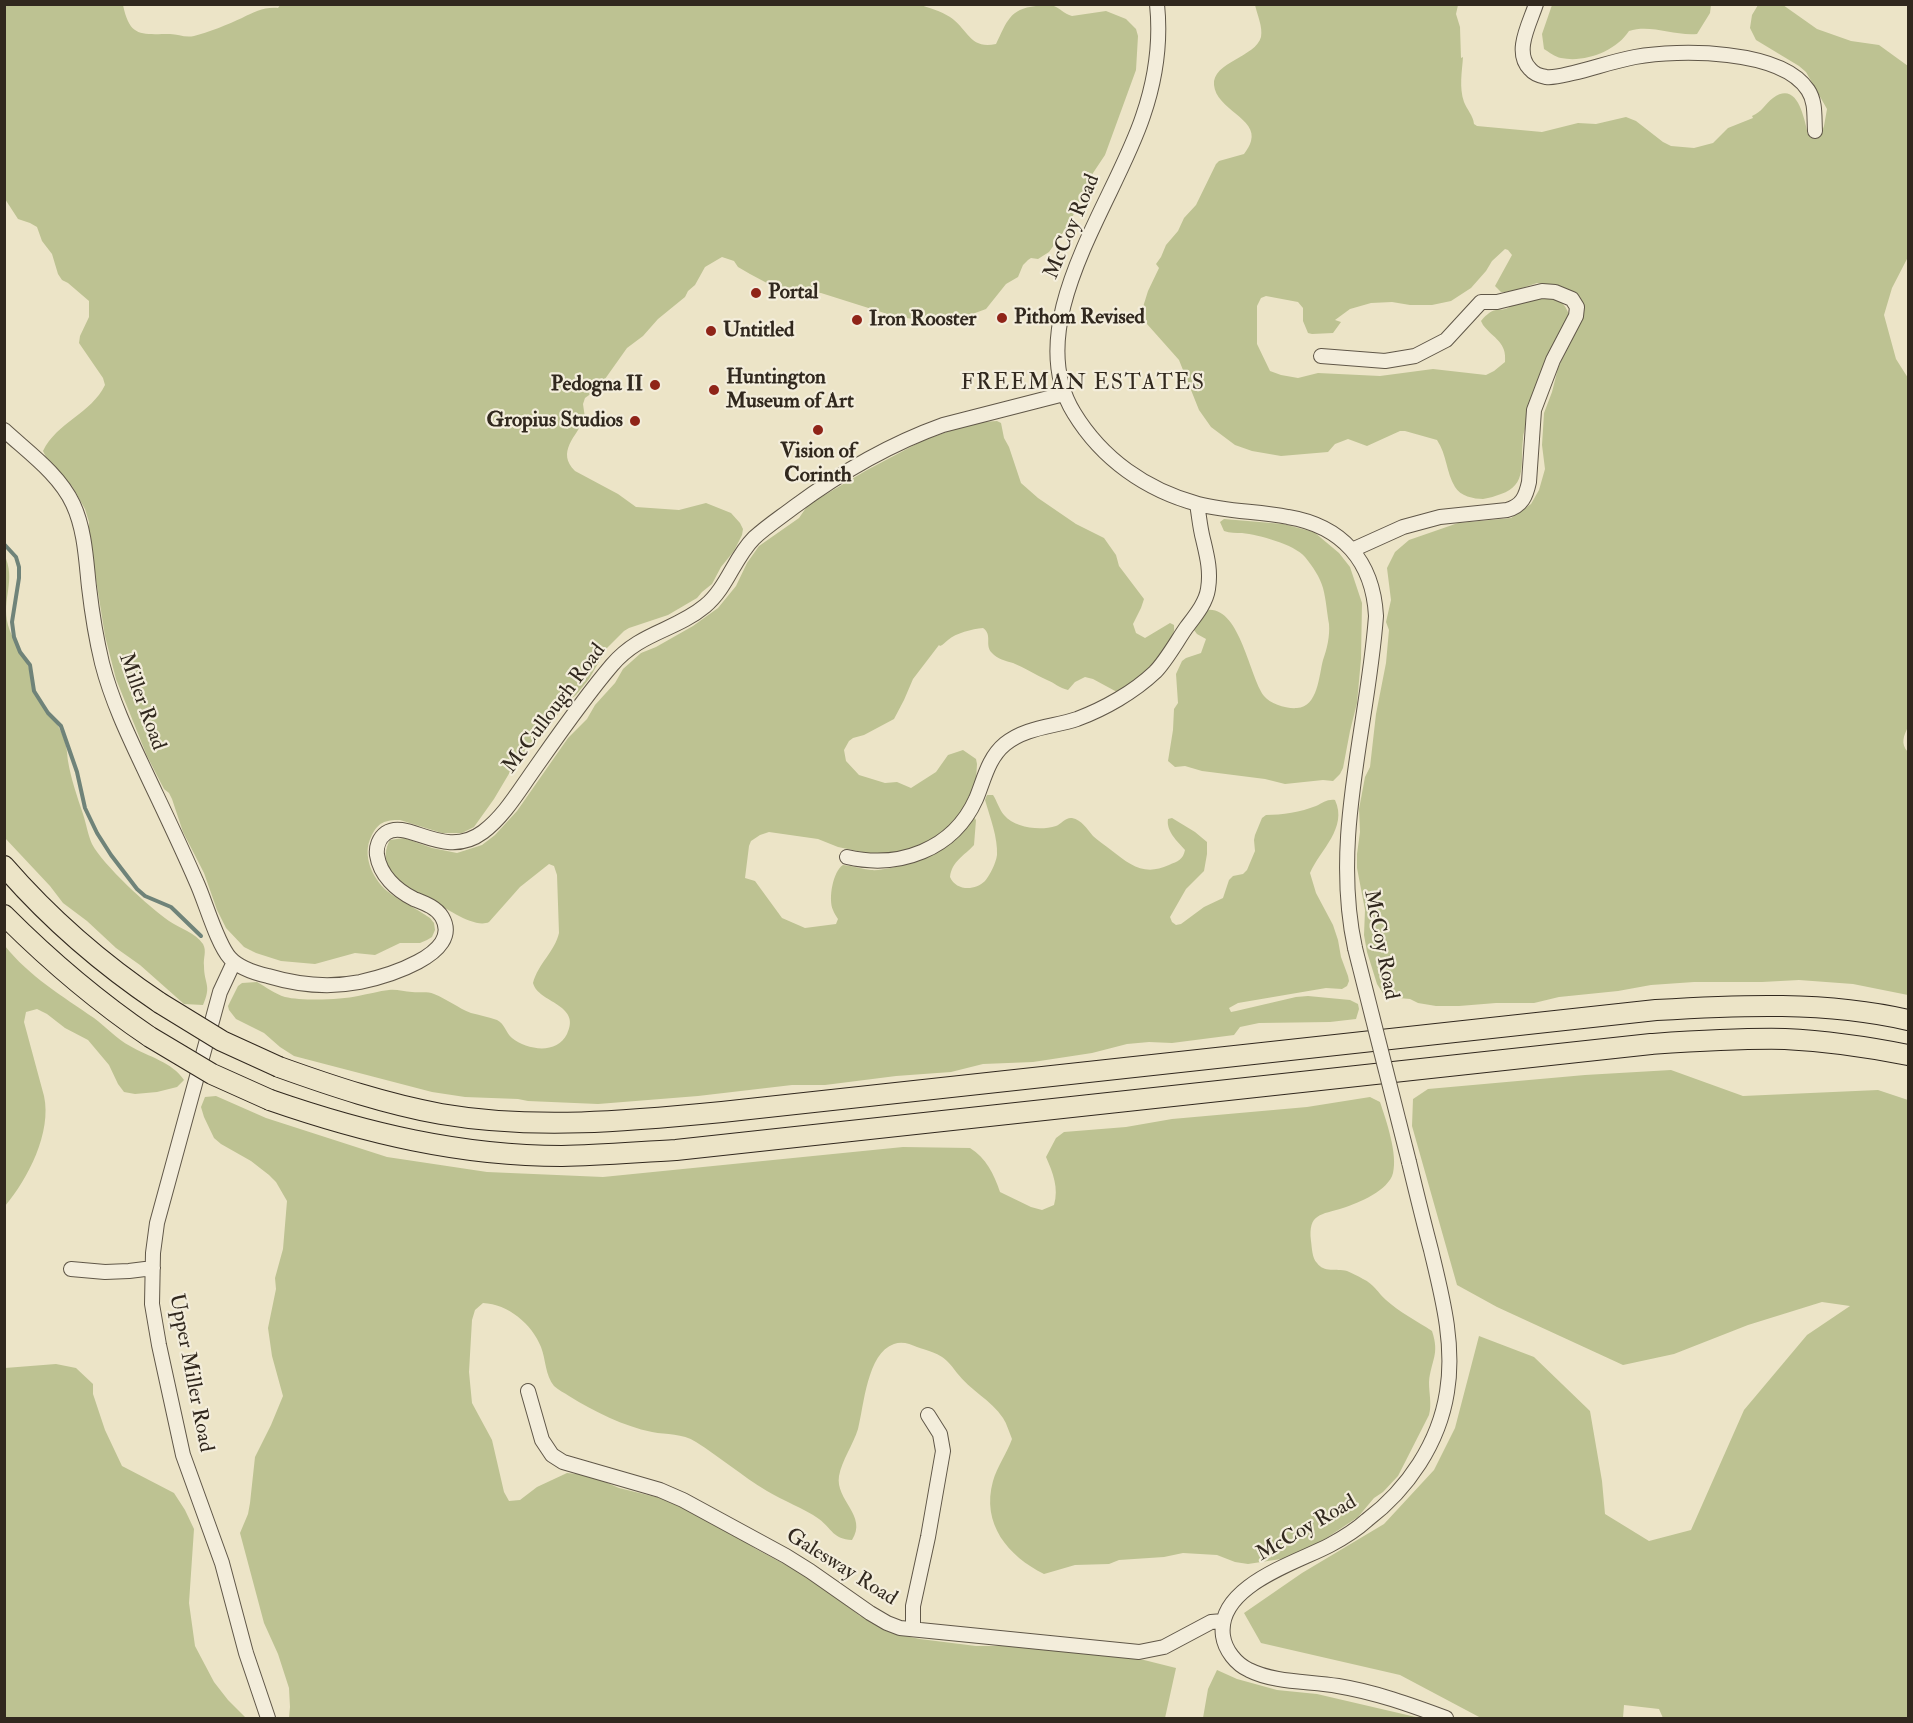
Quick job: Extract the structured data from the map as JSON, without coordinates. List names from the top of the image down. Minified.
{"streets":{"street":["McCoy Road","Miller Road","McCullough Road","Upper Miller Road","Galesway Road"]},"crossings":[["McCoy Road","McCullough Road"],["McCoy Road","Galesway Road"],["Miller Road","McCullough Road"],["Miller Road","Upper Miller Road"],["McCullough Road","Upper Miller Road"]],"districts":["FREEMAN ESTATES"],"places":["Portal","Pithom Revised","Iron Rooster","Untitled","Pedogna II","Huntington Museum of Art","Gropius Studios","Vision of Corinth"]}
